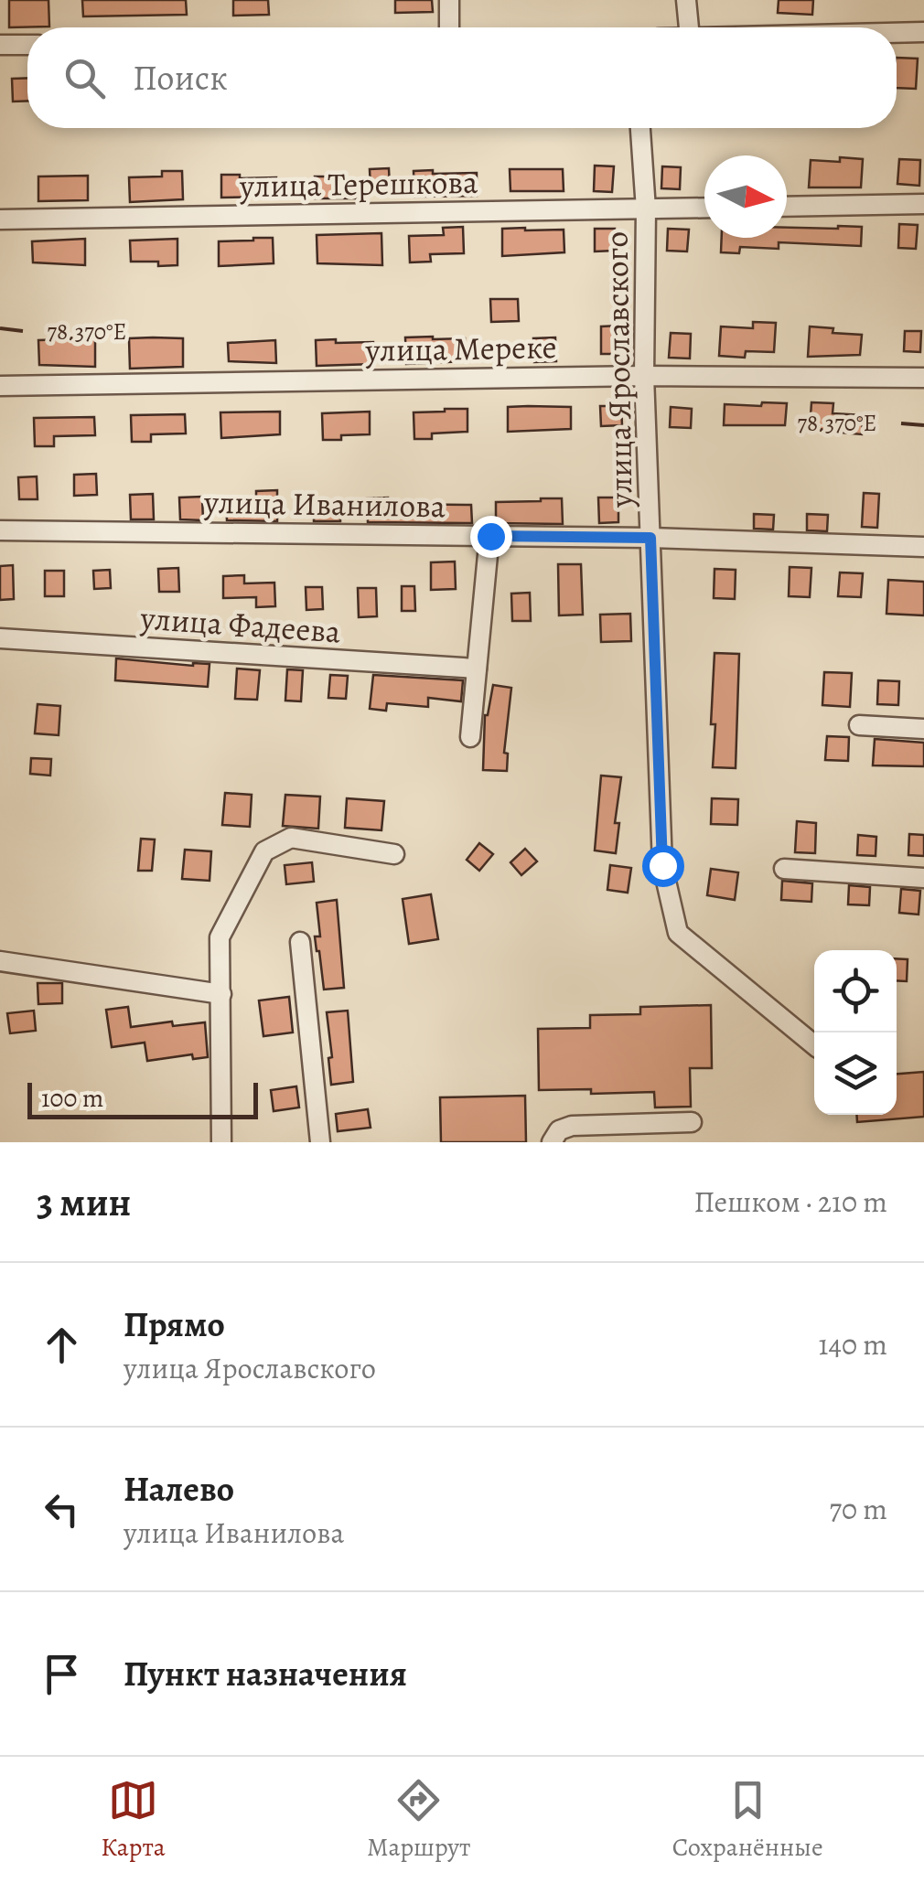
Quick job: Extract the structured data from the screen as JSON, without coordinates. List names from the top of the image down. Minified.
{"streets":{"street":["улица Терешкова","улица Мереке","улица Ярославского","улица Иванилова","улица Фадеева"]},"crossings":[["улица Терешкова","улица Ярославского"],["улица Мереке","улица Ярославского"],["улица Ярославского","улица Иванилова"]],"scale_bar":"100 m","north":"right","page":{"search":"Поиск","scale":"100 m","heading":["3 мин","Пешком · 210 m"],"list":[["Прямо","улица Ярославского","140 m"],["Налево","улица Иванилова","70 m"],"Пункт назначения"],"nav":["Карта","Маршрут","Сохранённые"]},"coordinates":["78.370°E"]}
